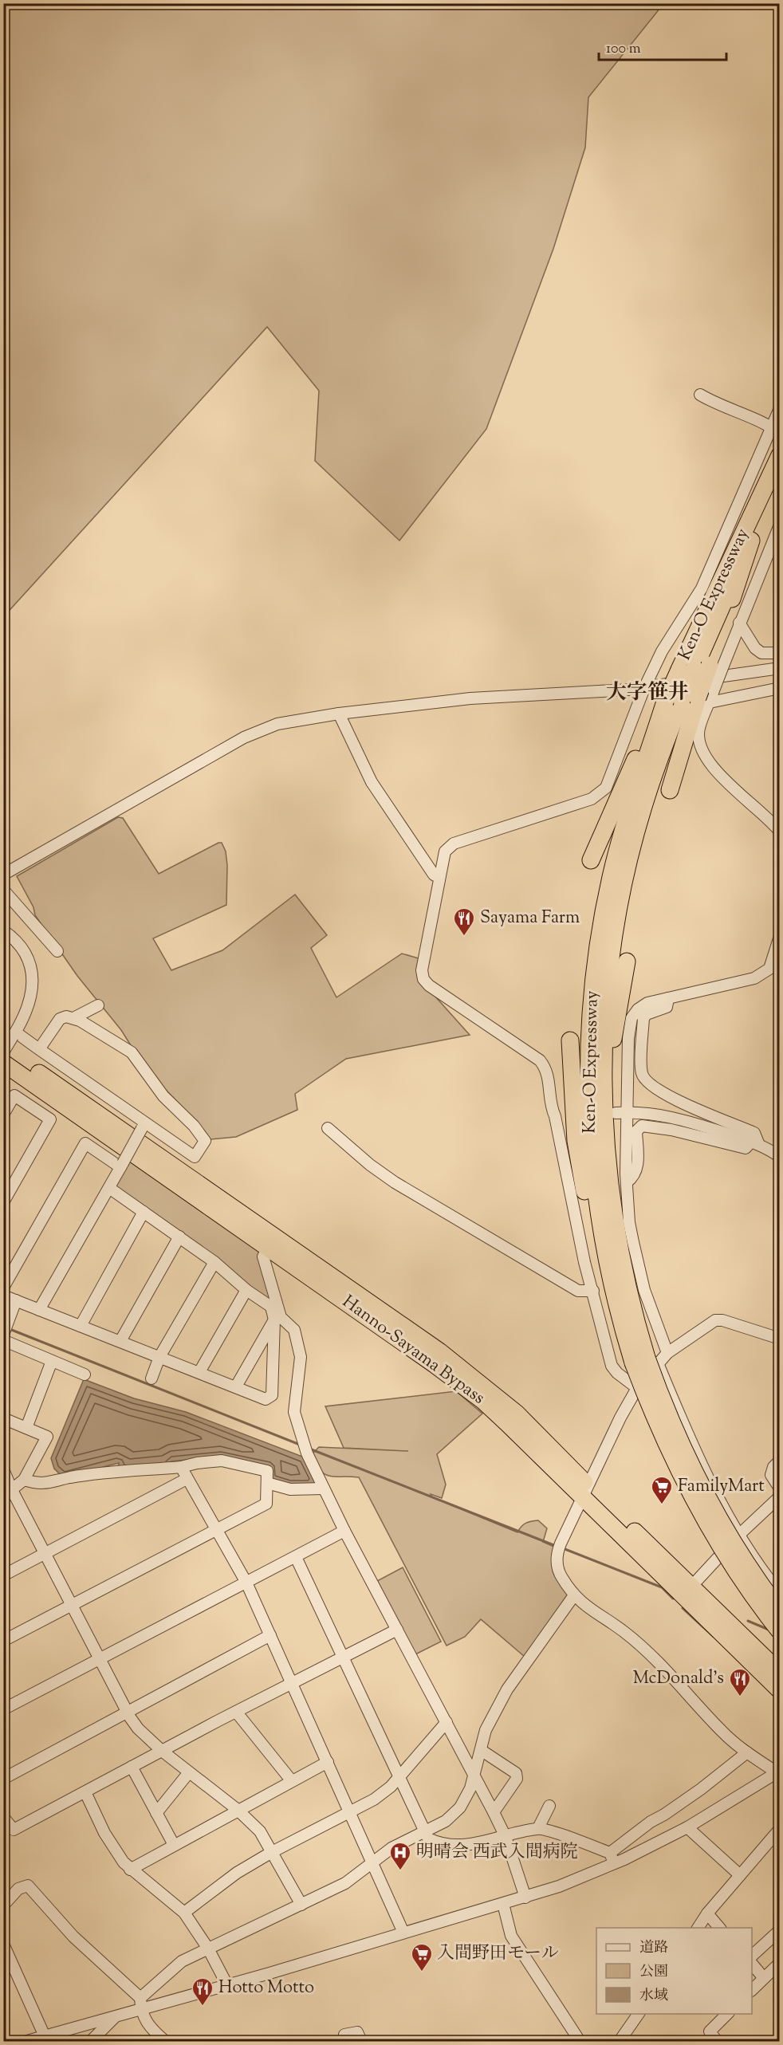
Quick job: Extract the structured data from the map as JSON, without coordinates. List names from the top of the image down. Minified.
{"streets":{"highway":["Ken-O Expressway","Hanno-Sayama Bypass"]},"districts":["大字笹井"],"places":{"restaurant":["Sayama Farm","McDonald's","Hotto Motto"],"supermarket":["FamilyMart","入間野田モール"],"hospital":["明晴会 西武入間病院"]},"legend":["道路","公園","水域"],"scale_bar":"100 m"}
